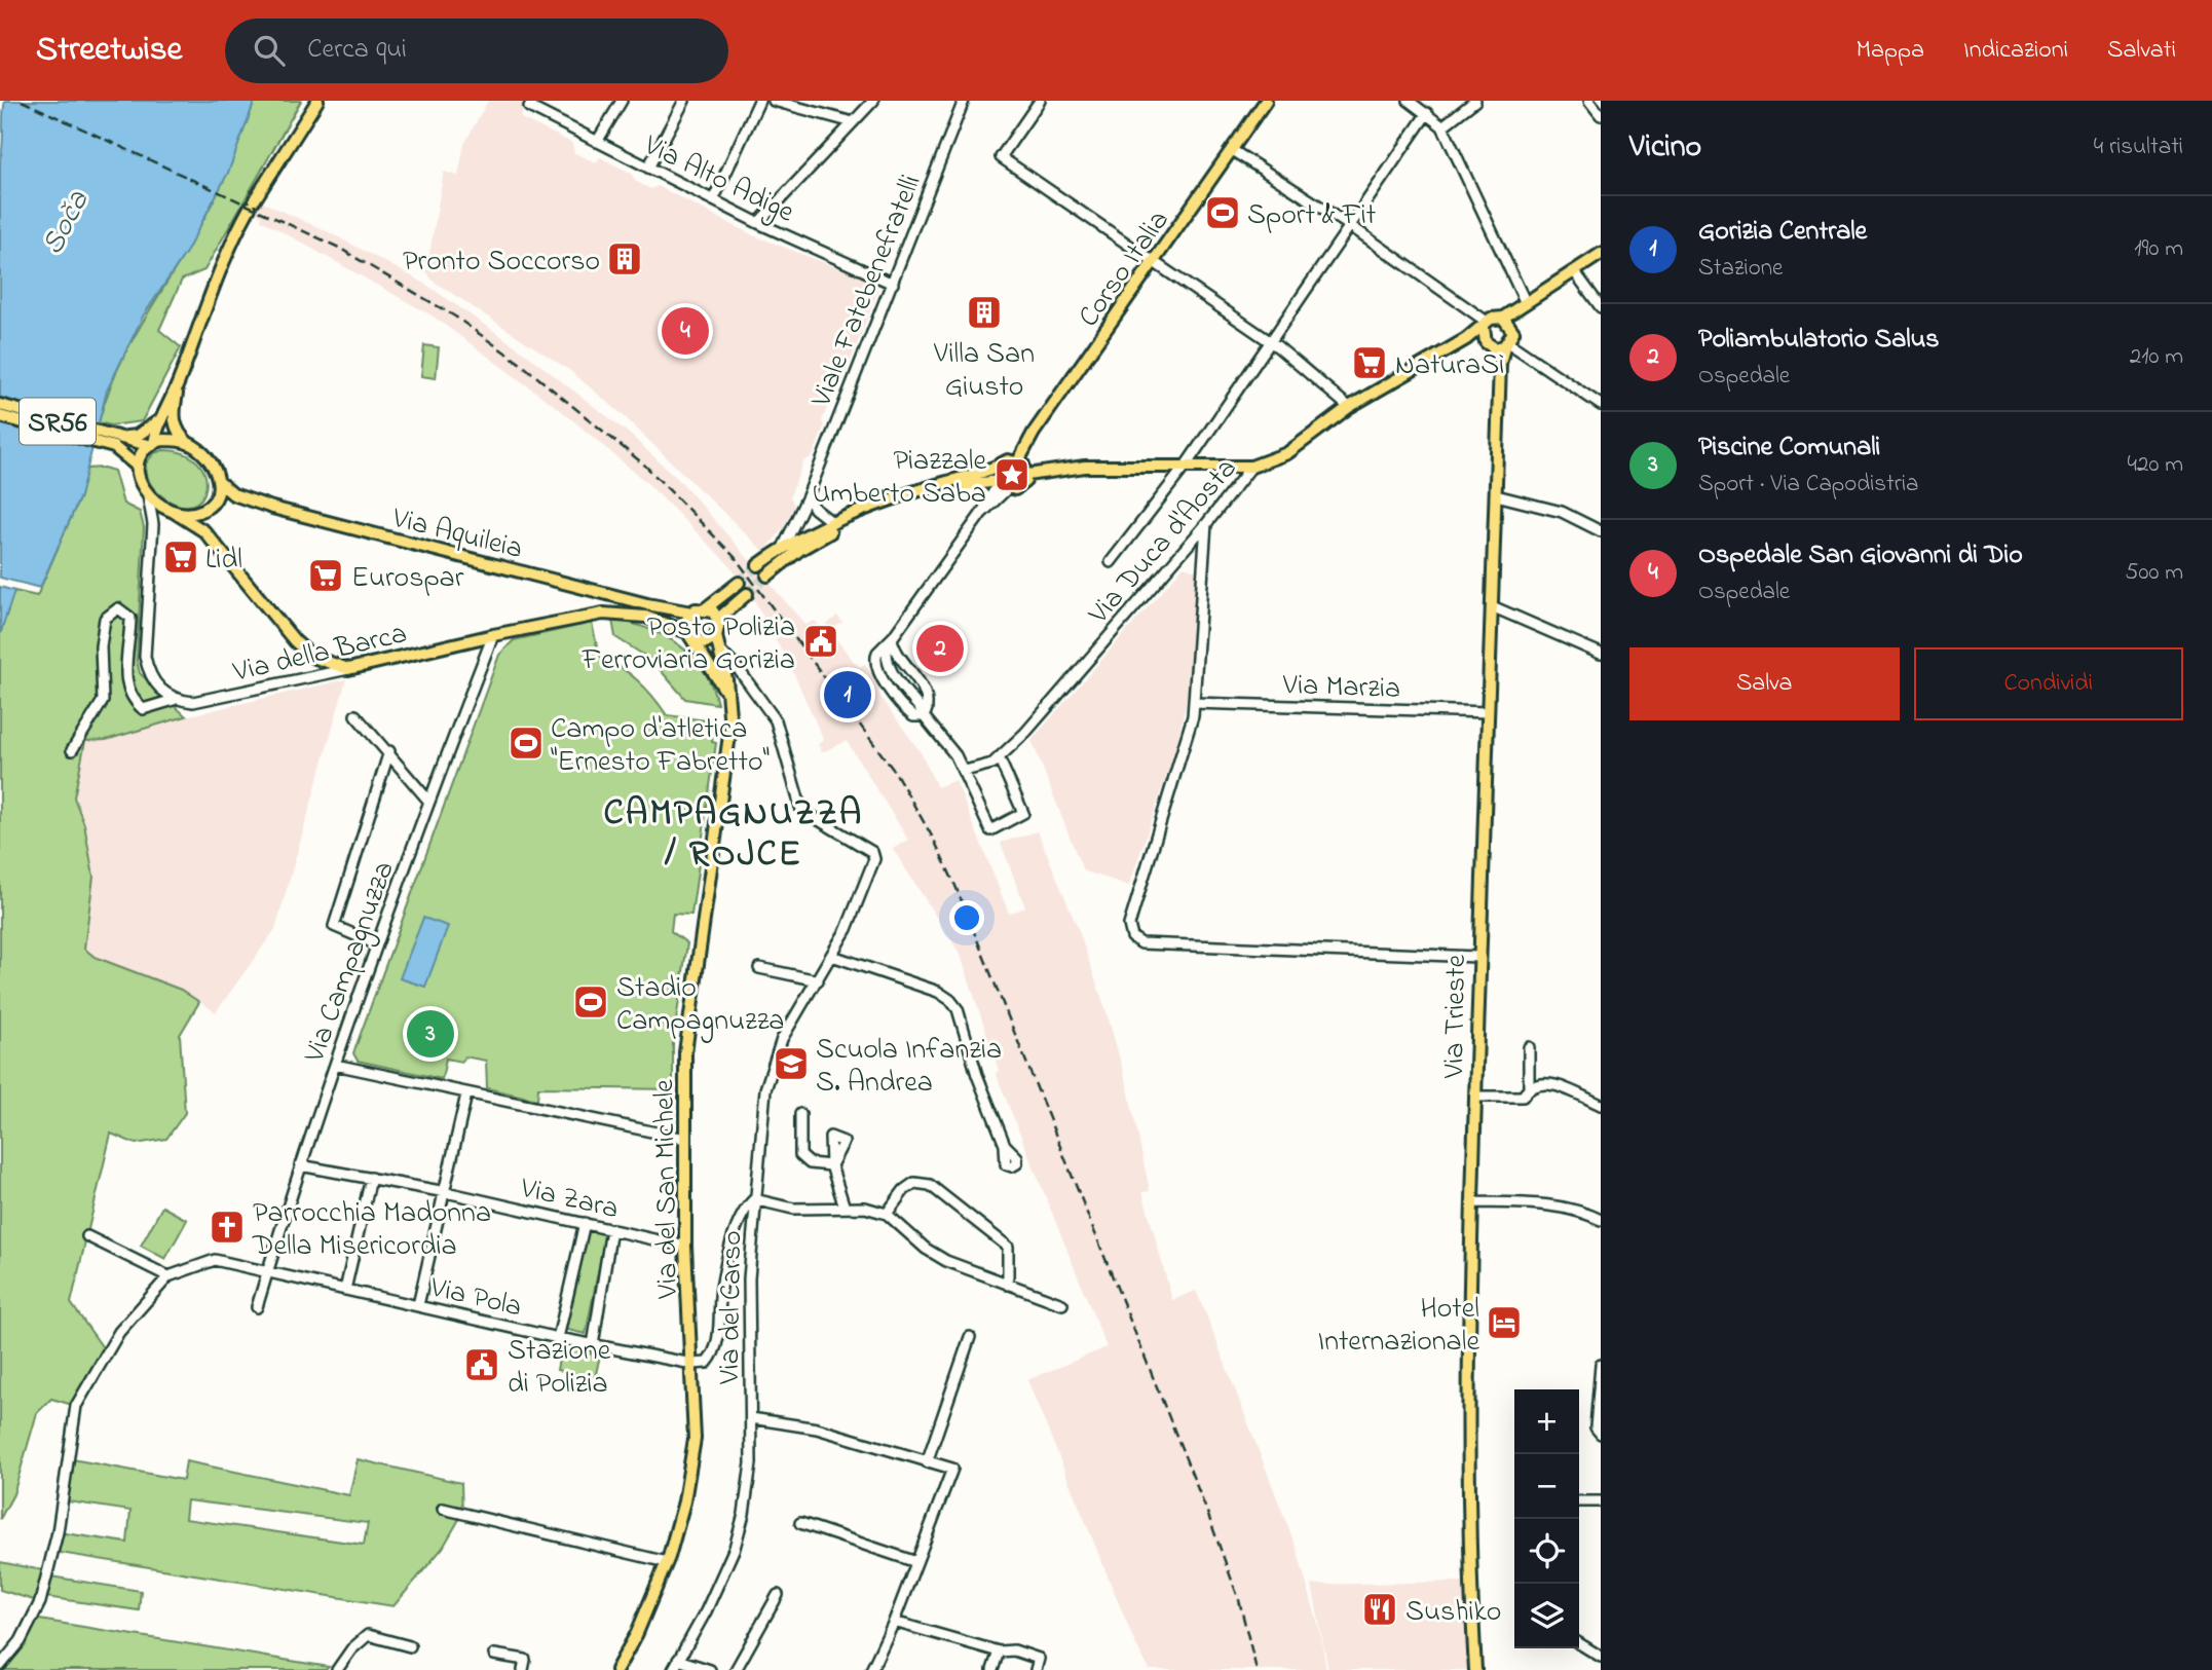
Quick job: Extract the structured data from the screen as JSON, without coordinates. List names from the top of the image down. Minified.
{"streets":{"main road":["Corso Italia","SR56","Via Aquileia","Via Duca d'Aosta","Via della Barca","Via Trieste","Via del San Michele"],"street":["Via Alto Adige","Viale Fatebenefratelli","Via Marzia","Via Campagnuzza","Via Zara","Via Pola","Via del Carso"]},"crossings":[["Via Alto Adige","Viale Fatebenefratelli"],["SR56","Via Aquileia"],["Via Aquileia","Via della Barca"],["Via Aquileia","Via del San Michele"],["Via della Barca","Via Campagnuzza"],["Via della Barca","Via del San Michele"],["Via Marzia","Via Trieste"],["Via Campagnuzza","Via Zara"],["Via Campagnuzza","Via Pola"],["Via del San Michele","Via Zara"],["Via del San Michele","Via Pola"],["Via del San Michele","Via del Carso"]],"districts":["CAMPAGNUZZA / ROJCE"],"water":["Soča"],"places":{"sports":["Sport & Fit","Campo d'atletica \"Ernesto Fabretto\"","Stadio Campagnuzza"],"building":["Pronto Soccorso","Villa San Giusto"],"supermarket":["NaturaSì","Lidl","Eurospar"],"place":["Piazzale Umberto Saba"],"public building":["Posto Polizia Ferroviaria Gorizia","Stazione di Polizia"],"school or university":["Scuola Infanzia S. Andrea"],"church":["Parrocchia Madonna Della Misericordia"],"hotel":["Hotel Internazionale"],"restaurant":["Sushiko"]},"page":{"header":"Streetwise","search":"Cerca qui","nav":["Mappa","Indicazioni","Salvati"],"heading":["Vicino","4 risultati"],"list":[{"mark":"1","name":"Gorizia Centrale","note":"Stazione","value":"190 m"},{"mark":"2","name":"Poliambulatorio Salus","note":"Ospedale","value":"210 m"},{"mark":"3","name":"Piscine Comunali","note":"Sport · Via Capodistria","value":"420 m"},{"mark":"4","name":"Ospedale San Giovanni di Dio","note":"Ospedale","value":"500 m"}],"pins":["4","2","1","3"],"buttons":["Salva","Condividi"],"map_buttons":["+","−"]}}
